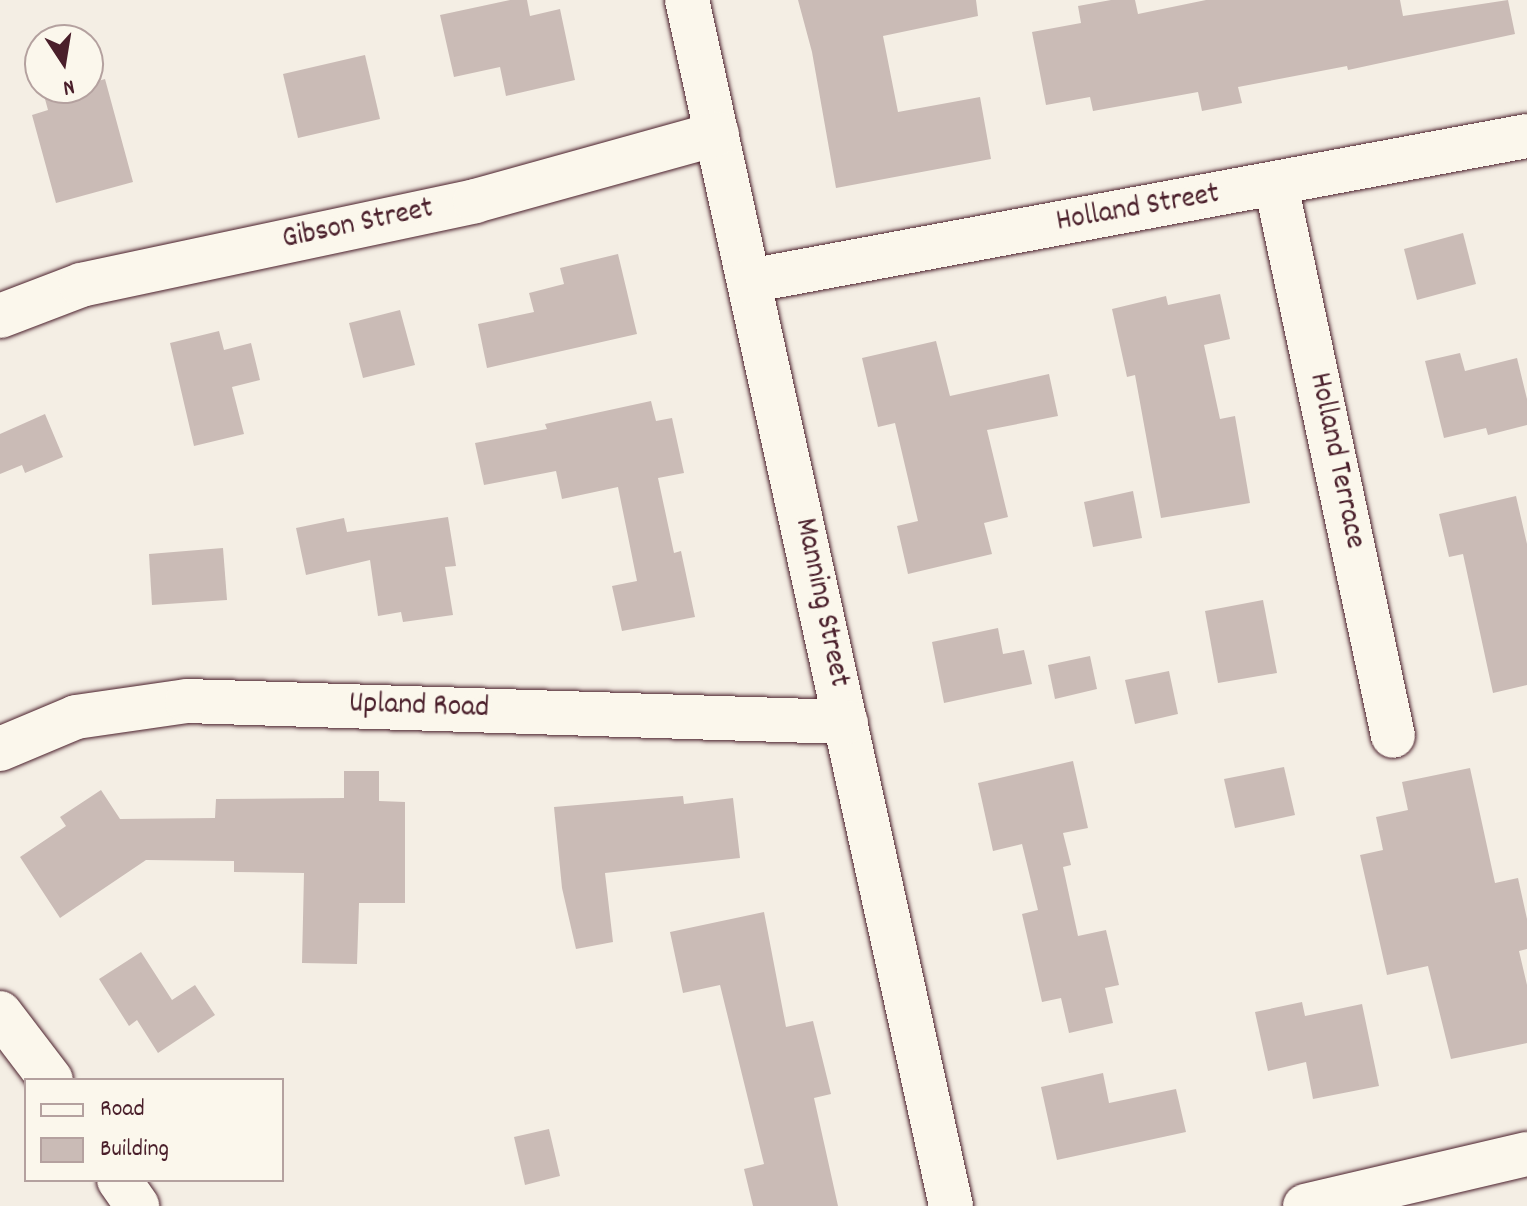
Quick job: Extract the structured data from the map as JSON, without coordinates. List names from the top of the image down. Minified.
{"streets":{"street":["Holland Street","Gibson Street","Holland Terrace","Manning Street","Upland Road"]},"crossings":[["Holland Street","Holland Terrace"],["Holland Street","Manning Street"],["Gibson Street","Manning Street"],["Manning Street","Upland Road"]],"legend":["Road","Building"],"north":"bottom"}
